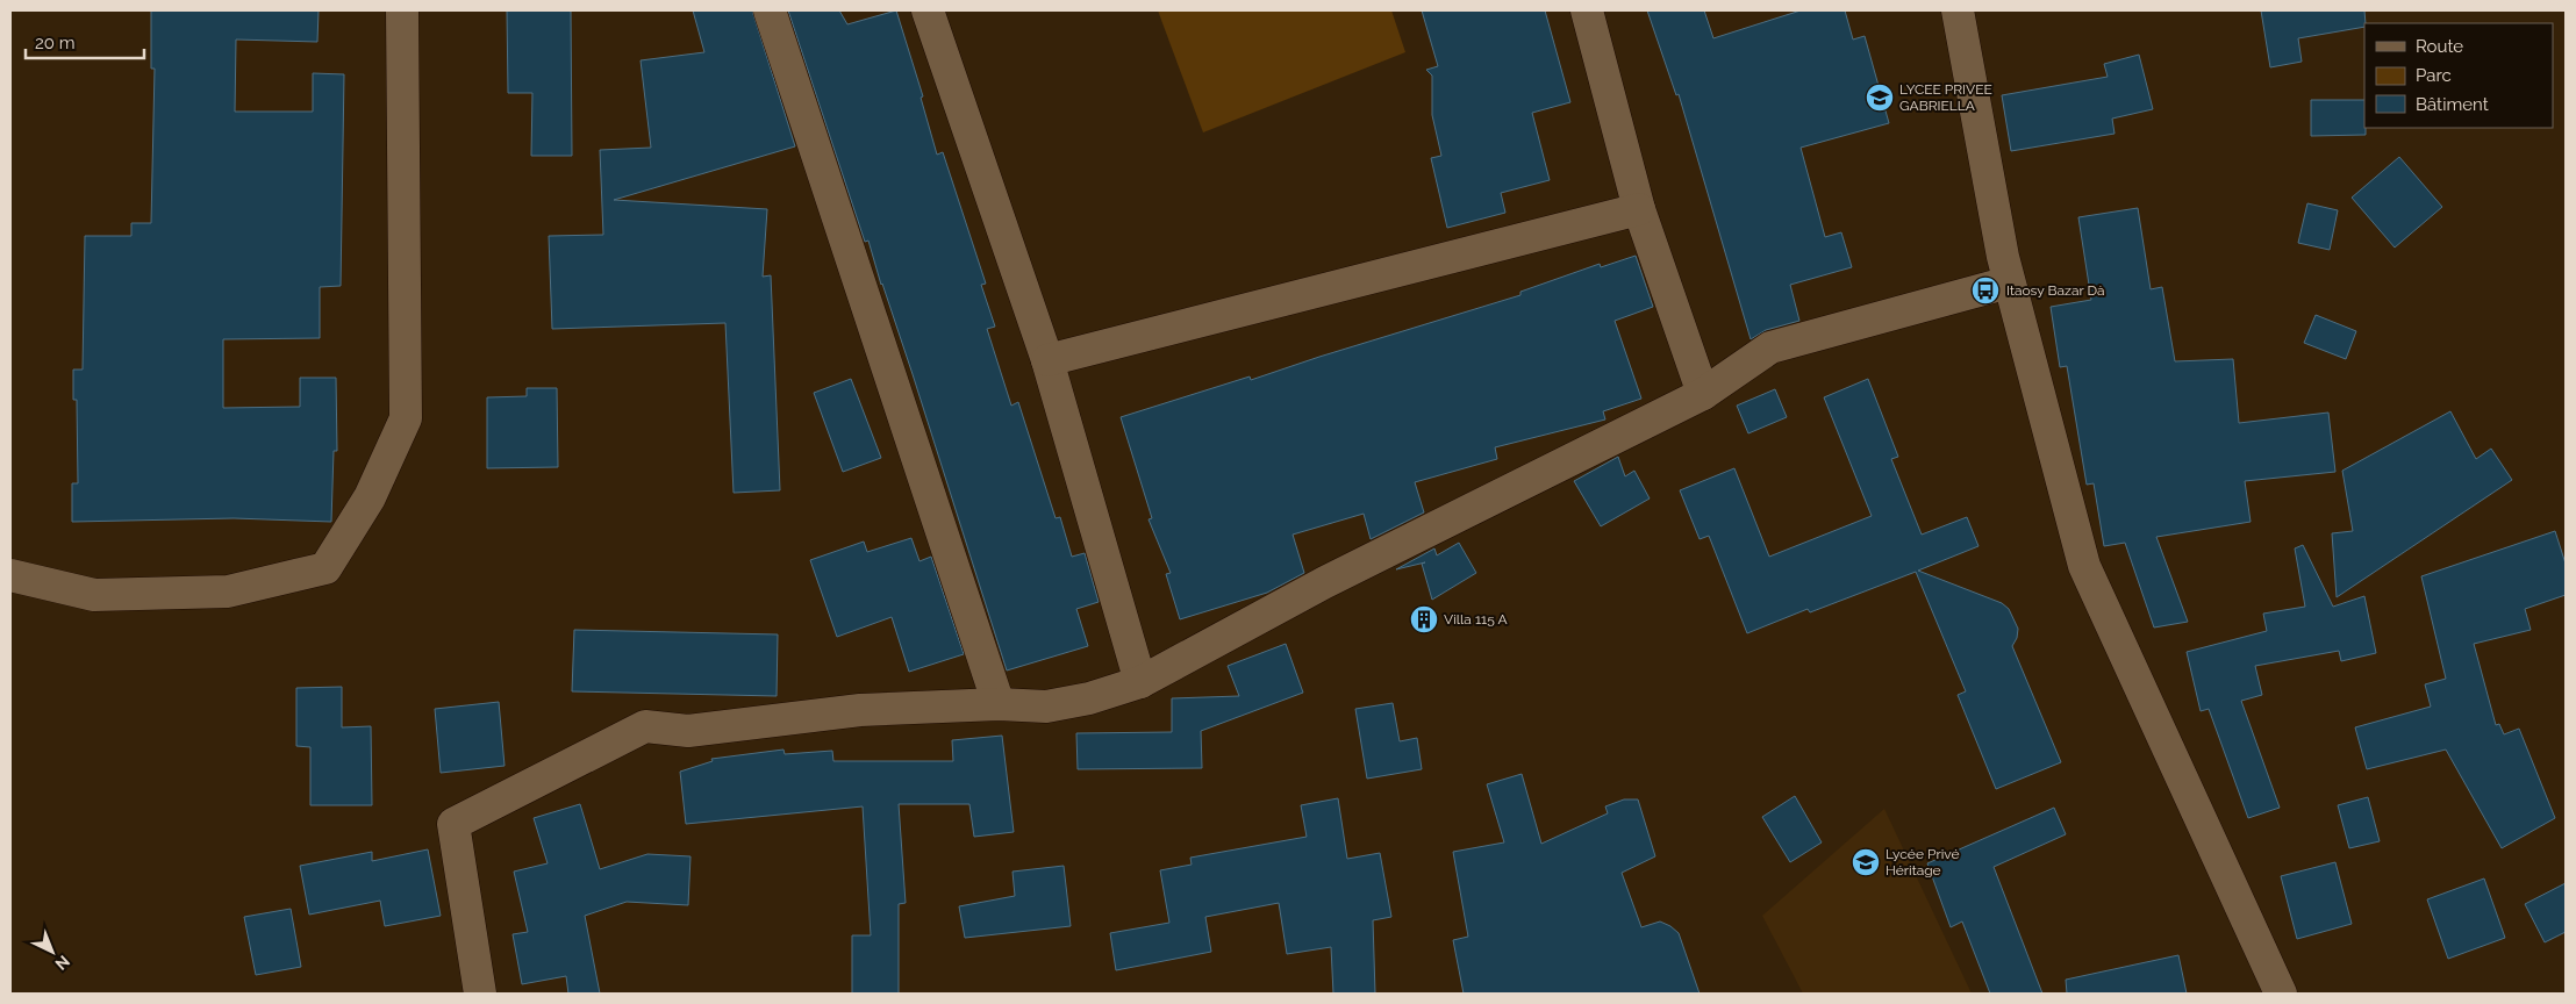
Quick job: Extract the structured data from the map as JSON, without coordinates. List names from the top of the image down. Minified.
{"places":{"school or university":["LYCEE PRIVEE GABRIELLA","Lycée Privé Héritage"],"bus stop":["Itaosy Bazar Dà"],"building":["Villa 115 A"]},"legend":["Route","Parc","Bâtiment"],"scale_bar":"20 m","north":"bottom right"}
